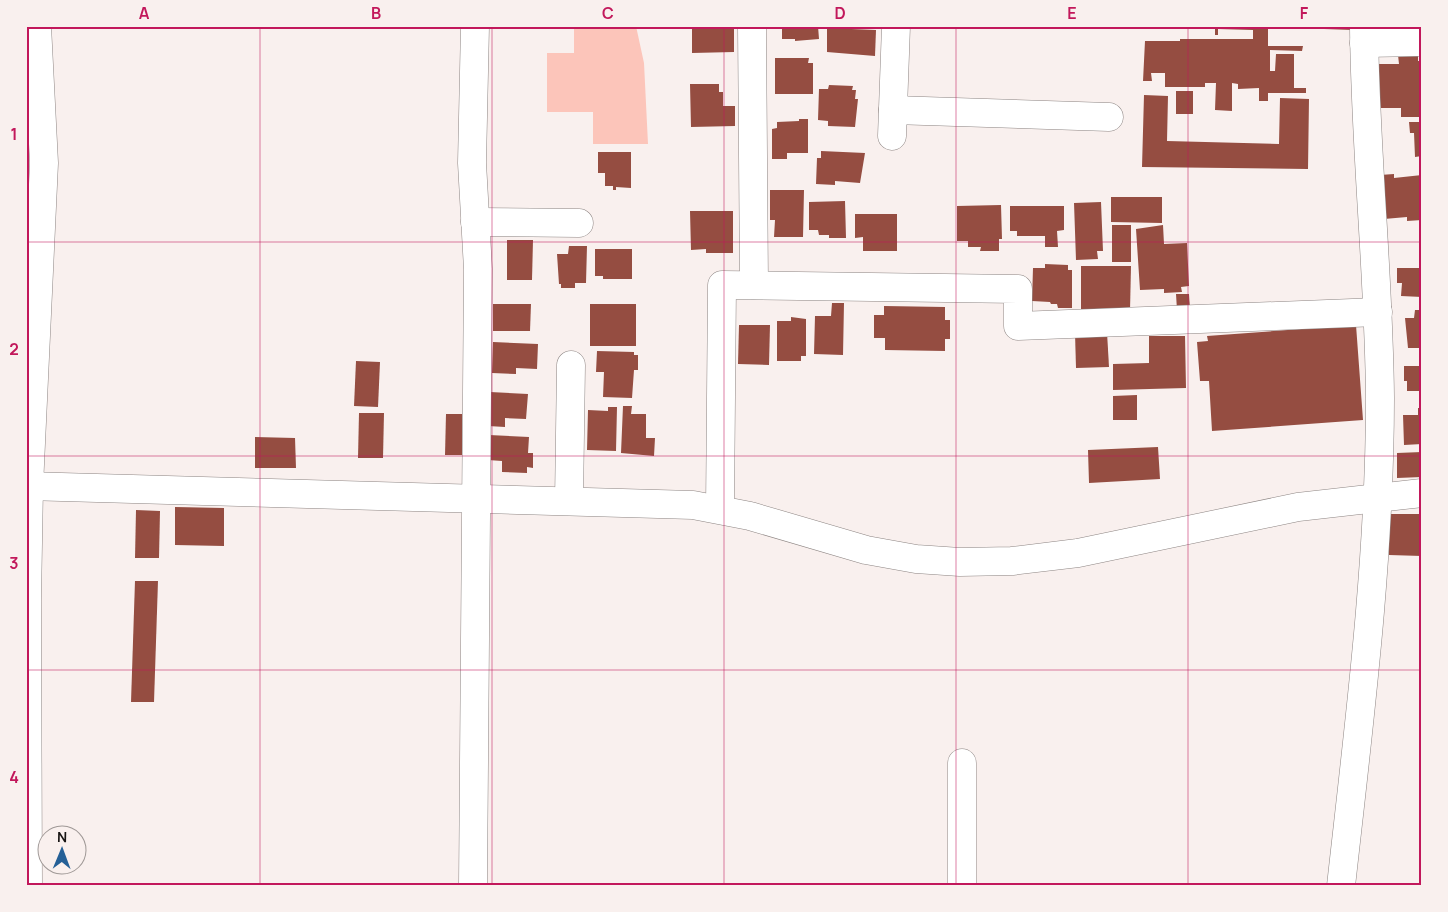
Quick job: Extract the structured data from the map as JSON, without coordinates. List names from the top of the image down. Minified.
{"north":"top","grid":{"columns":["A","B","C","D","E","F"],"rows":["1","2","3","4"]}}
